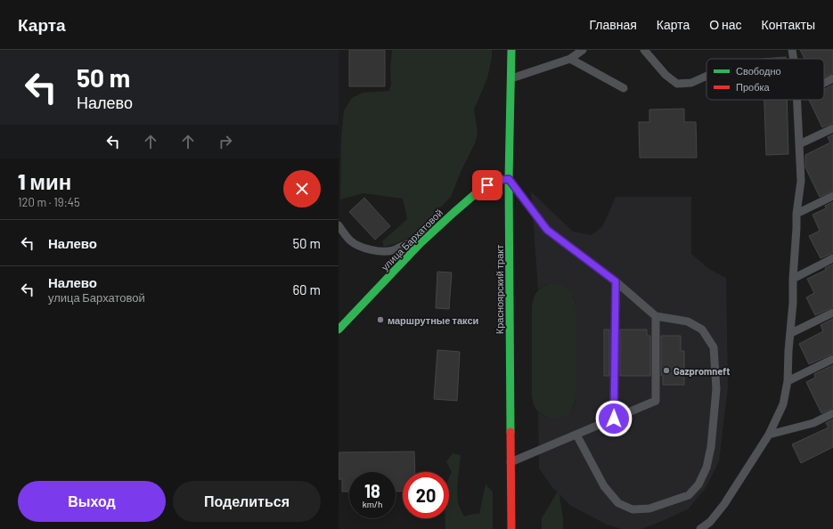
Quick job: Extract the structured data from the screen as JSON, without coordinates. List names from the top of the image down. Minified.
{"streets":{"main road":["улица Бархатовой","Красноярский тракт"]},"crossings":[["улица Бархатовой","Красноярский тракт"]],"places":["маршрутные такси","Gazpromneft"],"legend":["Свободно","Пробка"],"page":{"header":"Карта","nav":["Главная","Карта","О нас","Контакты"],"turn":["50 m","Налево"],"heading":["1 мин","120 m · 19:45"],"list":[{"name":"Налево","value":"50 m"},{"name":"Налево","note":"улица Бархатовой","value":"60 m"}],"speed":"18 km/h","limit":"20","buttons":["Выход","Поделиться"]}}
